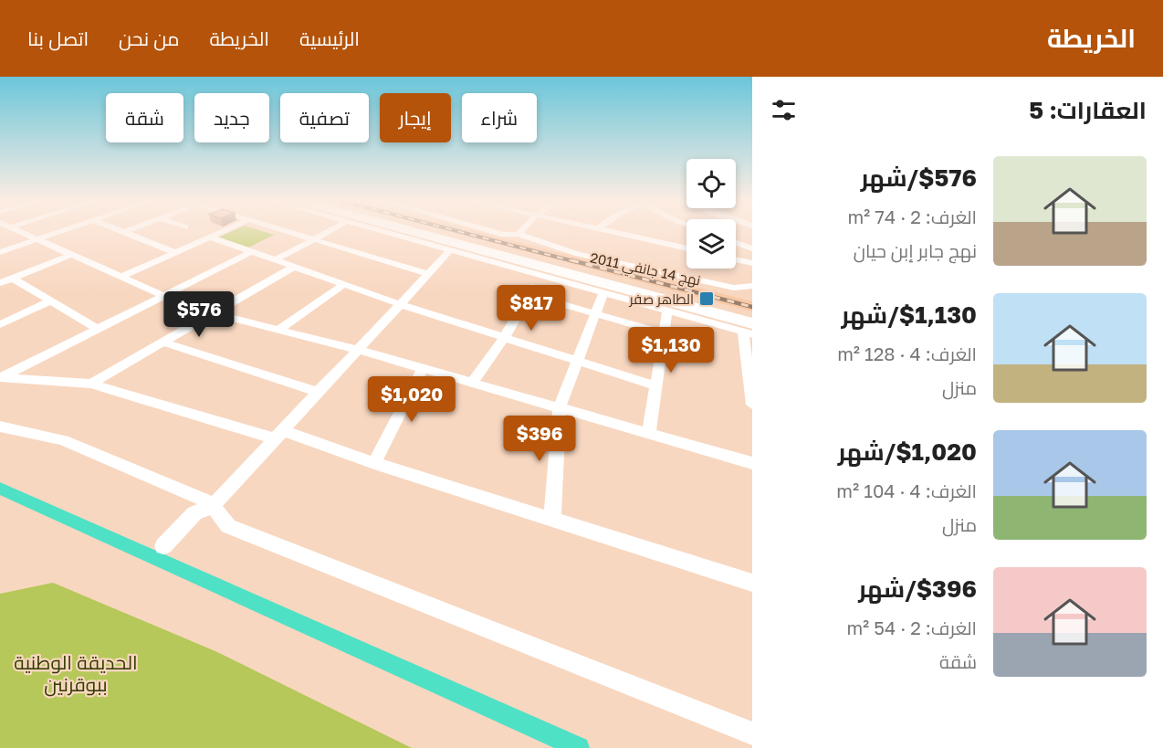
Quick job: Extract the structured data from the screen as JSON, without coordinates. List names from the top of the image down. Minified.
{"streets":{"street":["نهج 14 جانفي 2011"]},"parks":["الحديقة الوطنية ببوقرنين"],"places":{"transit":["الطاهر صفر"]},"page":{"header":"الخريطة","nav":["الرئيسية","الخريطة","من نحن","اتصل بنا"],"heading":"العقارات: 5","chip":["شراء","إيجار","تصفية","جديد","شقة"],"list":[{"name":"$576/شهر","note":"الغرف: 2 · 74 m² · نهج جابر إبن حيان"},{"name":"$1,130/شهر","note":"الغرف: 4 · 128 m² · منزل"},{"name":"$1,020/شهر","note":"الغرف: 4 · 104 m² · منزل"},{"name":"$396/شهر","note":"الغرف: 2 · 54 m² · شقة"}],"price":["$817","$576","$1,130","$1,020","$396"]}}
